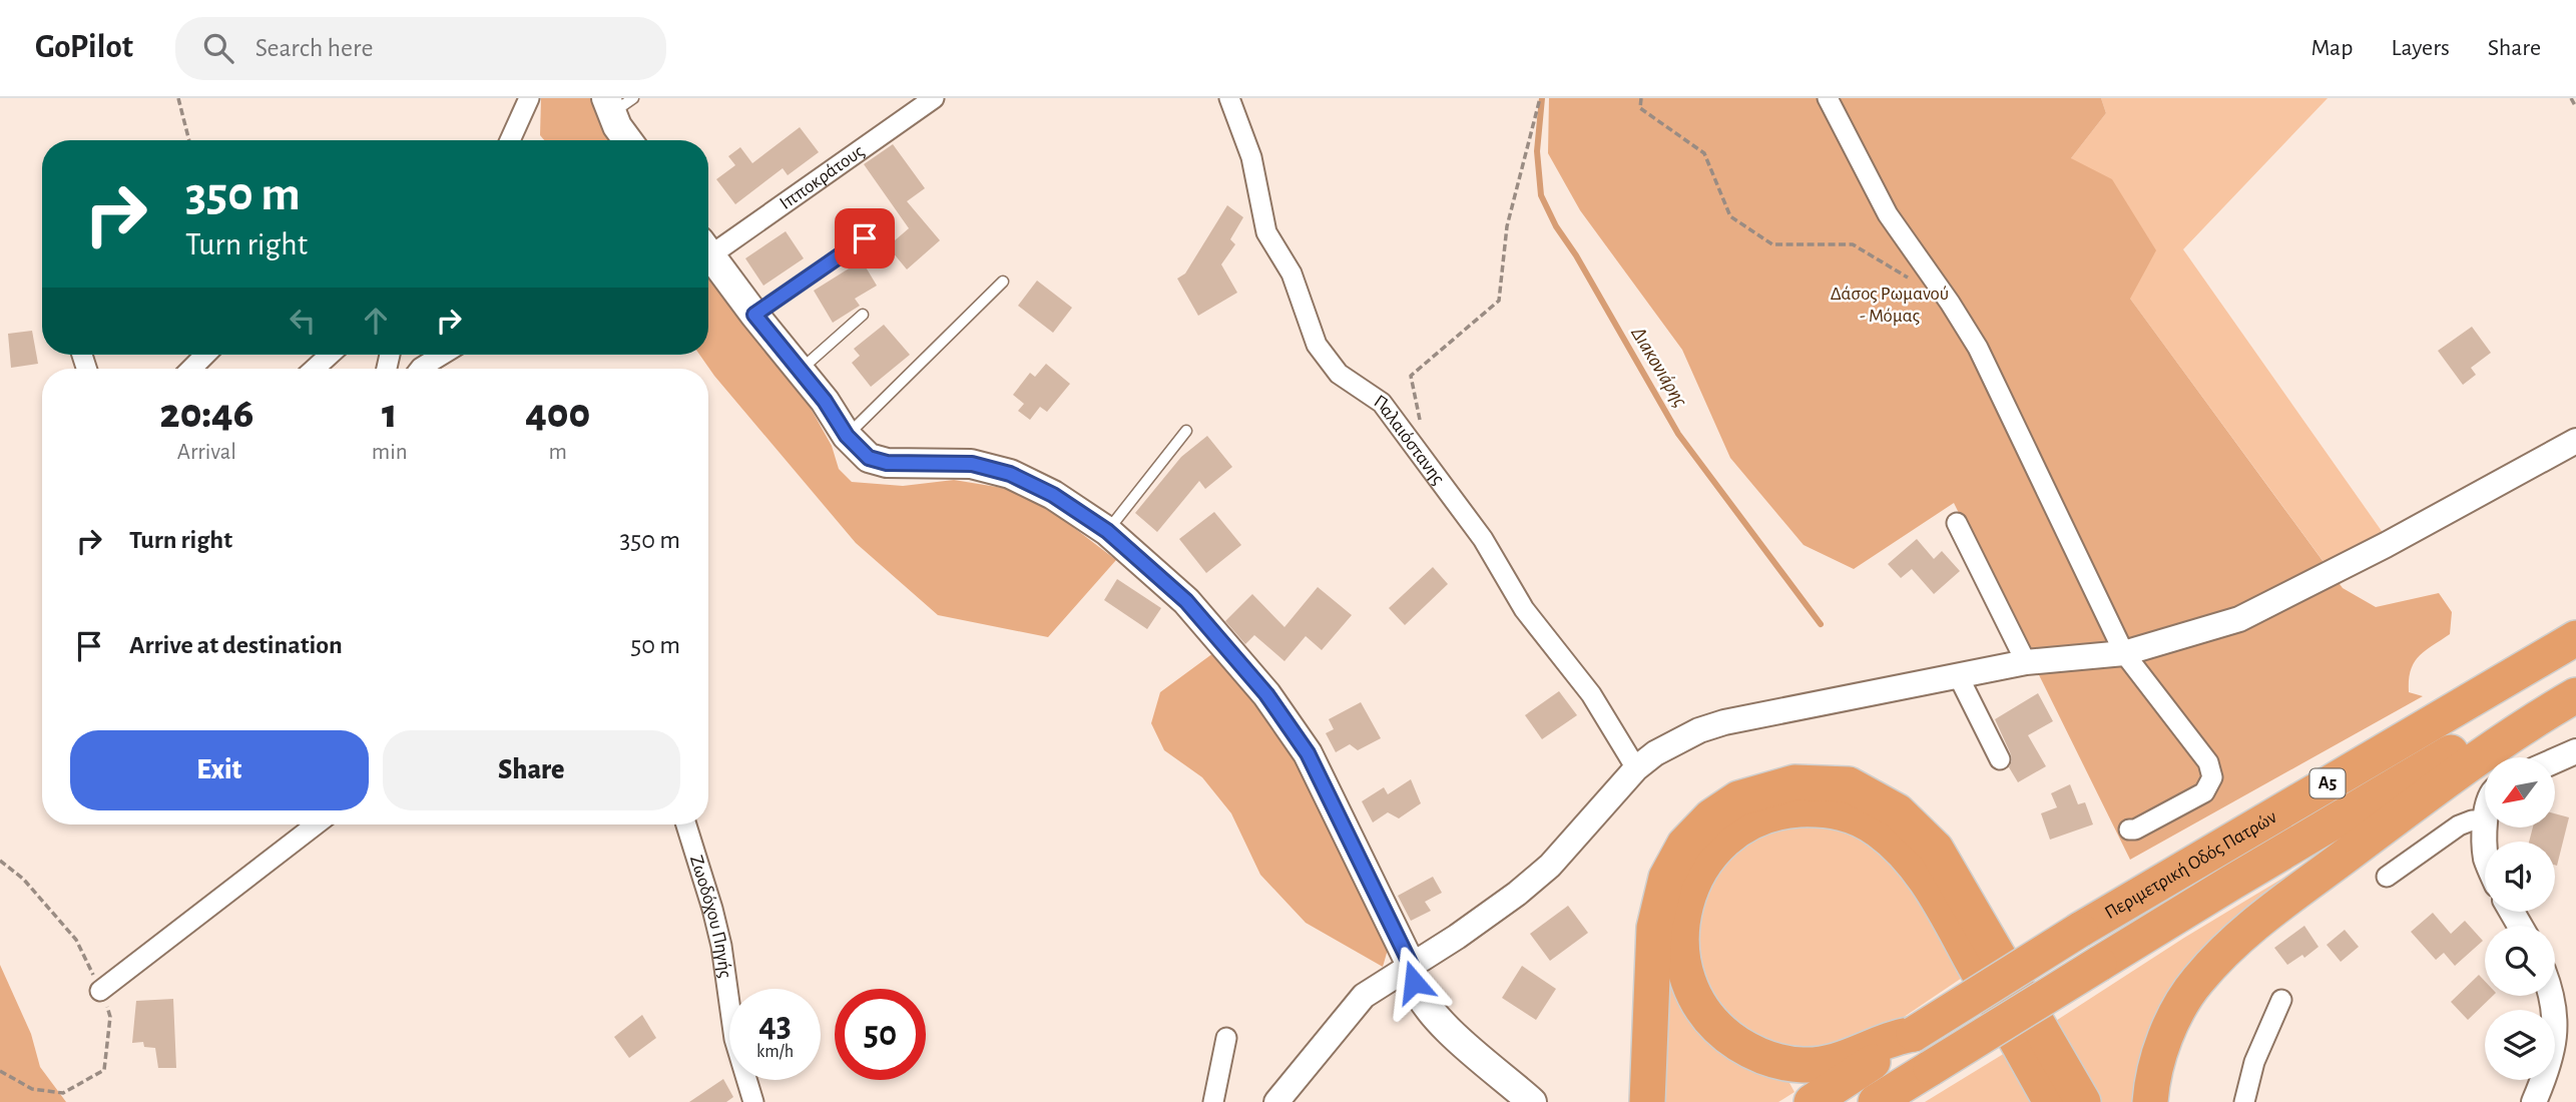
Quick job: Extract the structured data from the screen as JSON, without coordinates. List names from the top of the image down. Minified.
{"streets":{"highway":["Α5","Περιμετρική Οδός Πατρών"],"street":["Ιπποκράτους","Παλαιόστανης","Ζωοδόχου Πηγής"]},"water":["Διακονιάρης"],"parks":["Δάσος Ρωμανού - Μόμας"],"north":"bottom left","page":{"header":"GoPilot","search":"Search here","nav":["Map","Layers","Share"],"turn":["350 m","Turn right"],"eta":["20:46","Arrival","1","min","400","m"],"list":[{"name":"Turn right","value":"350 m"},{"name":"Arrive at destination","value":"50 m"}],"buttons":["Exit","Share"],"speed":"43 km/h","limit":"50"}}
